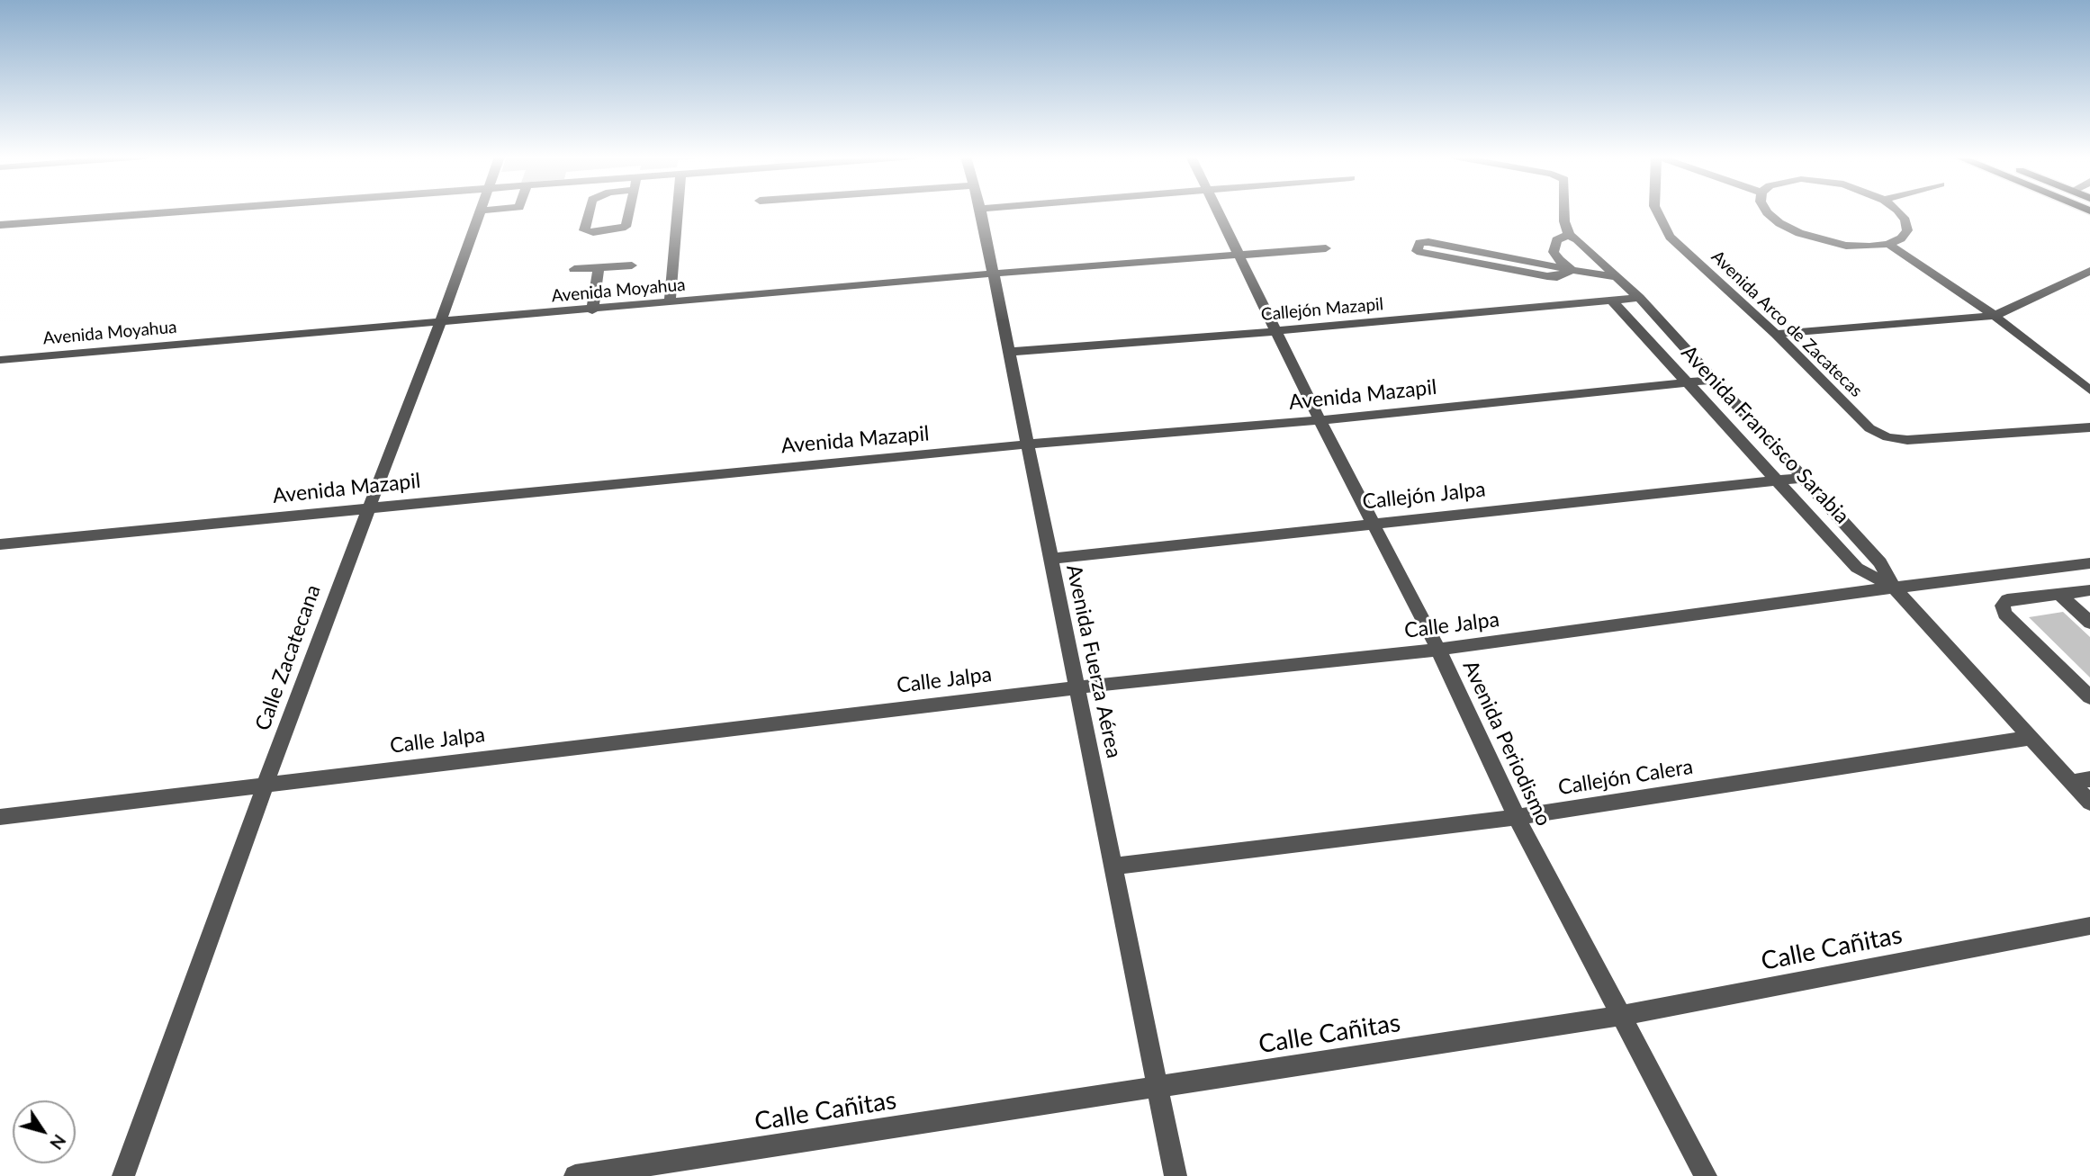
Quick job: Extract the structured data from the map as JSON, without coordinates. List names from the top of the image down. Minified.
{"streets":{"street":["Avenida Moyahua","Callejón Mazapil","Avenida Arco de Zacatecas","Avenida Mazapil","Avenida Francisco Sarabia","Callejón Jalpa","Calle Jalpa","Calle Zacatecana","Avenida Fuerza Aérea","Avenida Periodismo","Callejón Calera","Calle Cañitas"]},"crossings":[["Avenida Moyahua","Calle Zacatecana"],["Avenida Moyahua","Avenida Fuerza Aérea"],["Avenida Moyahua","Avenida Periodismo"],["Callejón Mazapil","Avenida Francisco Sarabia"],["Callejón Mazapil","Avenida Fuerza Aérea"],["Callejón Mazapil","Avenida Periodismo"],["Avenida Mazapil","Avenida Francisco Sarabia"],["Avenida Mazapil","Calle Zacatecana"],["Avenida Mazapil","Avenida Fuerza Aérea"],["Avenida Mazapil","Avenida Periodismo"],["Avenida Francisco Sarabia","Callejón Jalpa"],["Avenida Francisco Sarabia","Calle Jalpa"],["Avenida Francisco Sarabia","Callejón Calera"],["Callejón Jalpa","Avenida Fuerza Aérea"],["Callejón Jalpa","Avenida Periodismo"],["Calle Jalpa","Calle Zacatecana"],["Calle Jalpa","Avenida Fuerza Aérea"],["Calle Jalpa","Avenida Periodismo"],["Avenida Fuerza Aérea","Callejón Calera"],["Avenida Fuerza Aérea","Calle Cañitas"],["Avenida Periodismo","Callejón Calera"],["Avenida Periodismo","Calle Cañitas"]],"north":"bottom right"}
